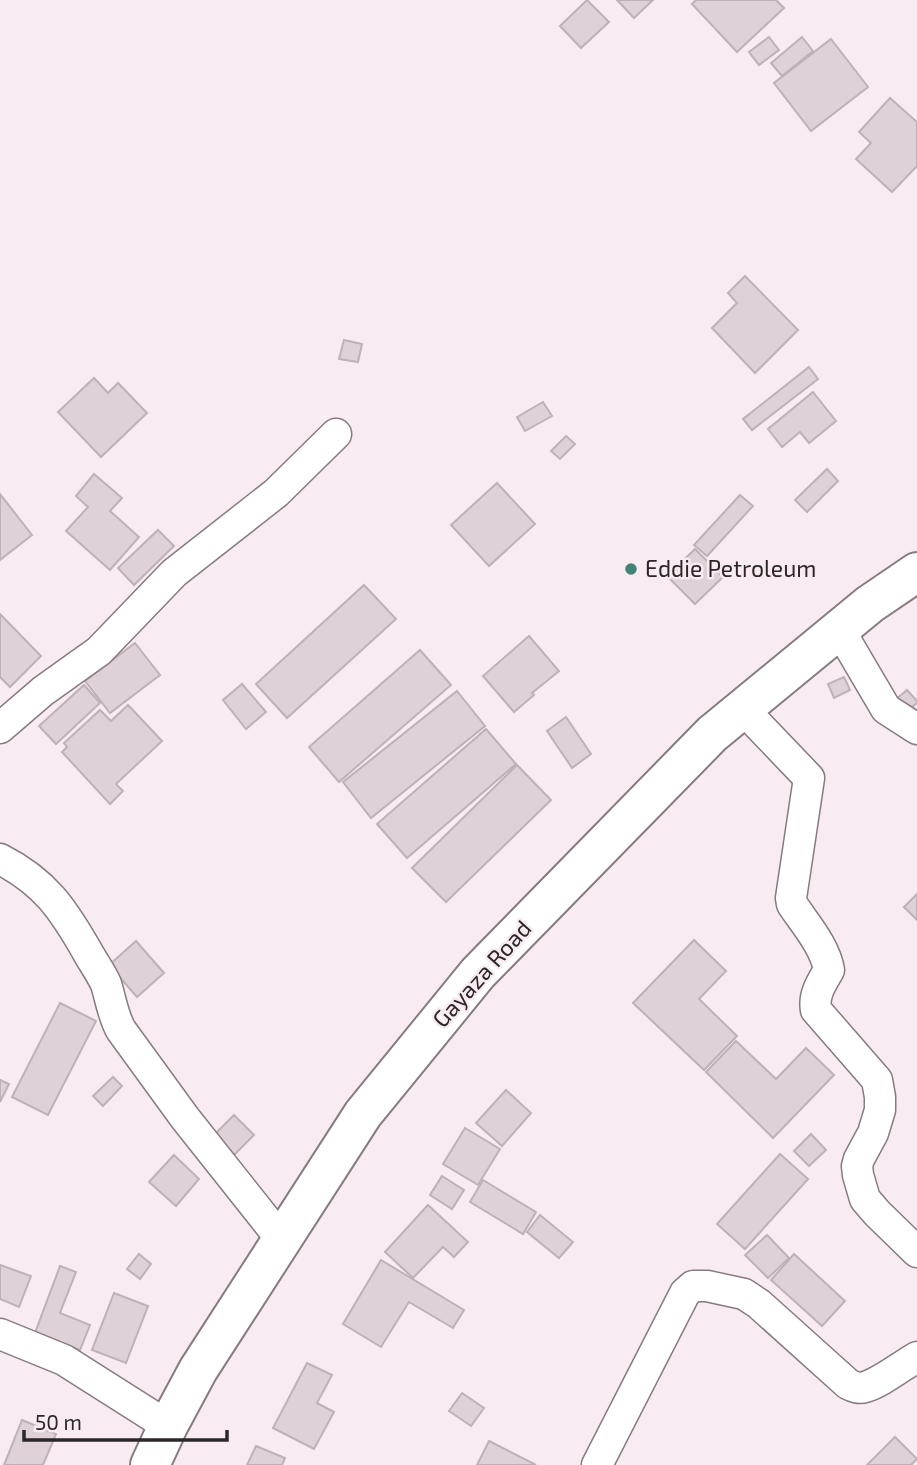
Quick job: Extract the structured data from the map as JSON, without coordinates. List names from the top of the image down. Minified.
{"streets":{"main road":["Gayaza Road"]},"places":["Eddie Petroleum"],"scale_bar":"50 m"}
